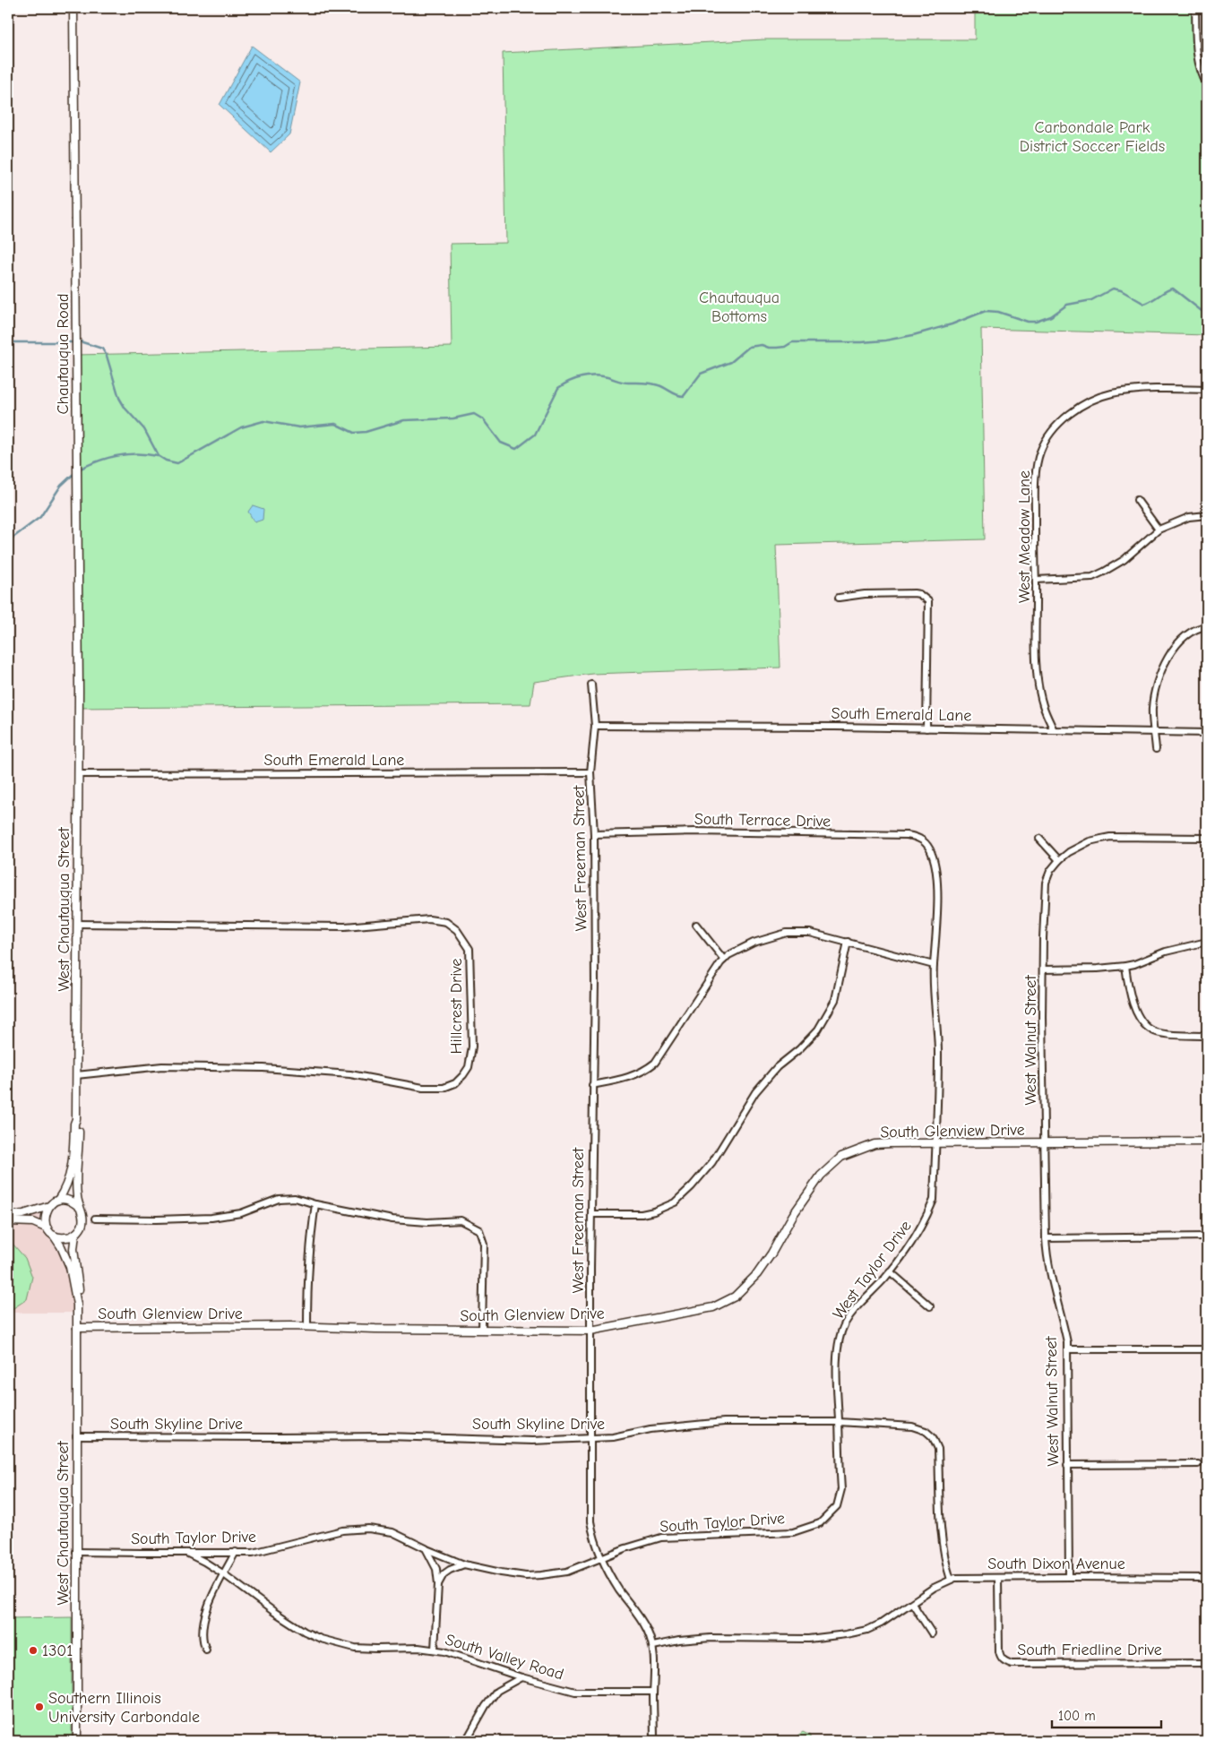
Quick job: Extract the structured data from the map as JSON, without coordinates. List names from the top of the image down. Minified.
{"streets":{"street":["Chautauqua Road","West Meadow Lane","South Emerald Lane","South Terrace Drive","West Freeman Street","West Chautauqua Street","Hillcrest Drive","West Walnut Street","South Glenview Drive","West Taylor Drive","South Skyline Drive","South Taylor Drive","South Dixon Avenue","South Friedline Drive","South Valley Road"]},"crossings":[["Chautauqua Road","West Chautauqua Street"],["West Meadow Lane","South Emerald Lane"],["South Emerald Lane","West Freeman Street"],["South Emerald Lane","West Chautauqua Street"],["South Terrace Drive","West Freeman Street"],["South Terrace Drive","West Taylor Drive"],["West Freeman Street","South Glenview Drive"],["West Freeman Street","South Skyline Drive"],["West Freeman Street","South Taylor Drive"],["West Freeman Street","South Dixon Avenue"],["West Freeman Street","South Valley Road"],["West Chautauqua Street","Hillcrest Drive"],["West Chautauqua Street","South Glenview Drive"],["West Chautauqua Street","South Skyline Drive"],["West Chautauqua Street","South Taylor Drive"],["West Walnut Street","South Glenview Drive"],["West Walnut Street","South Dixon Avenue"],["South Glenview Drive","West Taylor Drive"],["West Taylor Drive","South Skyline Drive"],["West Taylor Drive","South Taylor Drive"],["South Skyline Drive","South Dixon Avenue"],["South Taylor Drive","South Valley Road"],["South Dixon Avenue","South Friedline Drive"]],"parks":["Carbondale Park District Soccer Fields","Chautauqua Bottoms"],"places":["1301","Southern Illinois University Carbondale"],"scale_bar":"100 m"}
